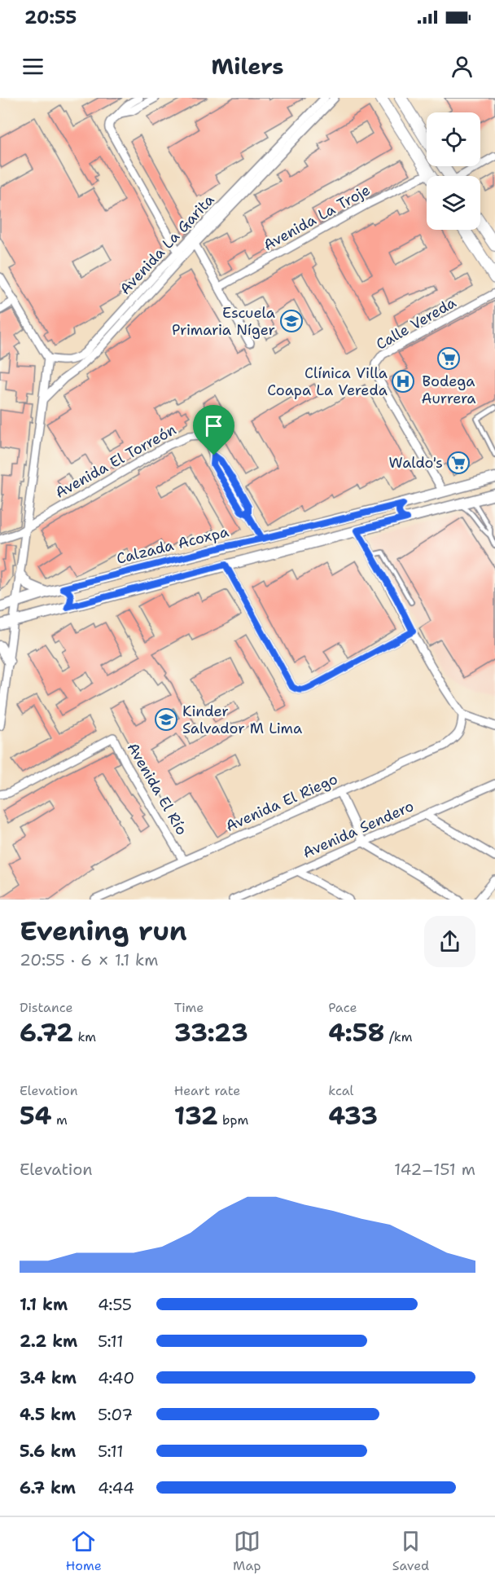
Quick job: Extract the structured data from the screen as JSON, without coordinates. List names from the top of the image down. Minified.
{"streets":{"main road":["Calzada Acoxpa"],"street":["Avenida La Troje","Avenida La Garita","Calle Vereda","Avenida El Torreón","Avenida El Río","Avenida El Riego","Avenida Sendero"]},"crossings":[["Calle Vereda","Calzada Acoxpa"],["Avenida El Torreón","Calzada Acoxpa"],["Avenida El Río","Avenida El Riego"]],"places":{"school or university":["Escuela Primaria Níger","Kinder Salvador M Lima"],"supermarket":["Bodega Aurrera","Waldo's"],"hospital":["Clínica Villa Coapa La Vereda"]},"page":{"status":"20:55","header":"Milers","heading":["Evening run","20:55 · 6 × 1.1 km"],"stats":[["Distance","6.72 km"],["Time","33:23"],["Pace","4:58 /km"],["Elevation","54 m"],["Heart rate","132 bpm"],["kcal","433"]],"chart":["Elevation","142–151 m"],"list":[{"name":"1.1 km","note":"4:55"},{"name":"2.2 km","note":"5:11"},{"name":"3.4 km","note":"4:40"},{"name":"4.5 km","note":"5:07"},{"name":"5.6 km","note":"5:11"},{"name":"6.7 km","note":"4:44"}],"tabs":["Home","Map","Saved"]}}
